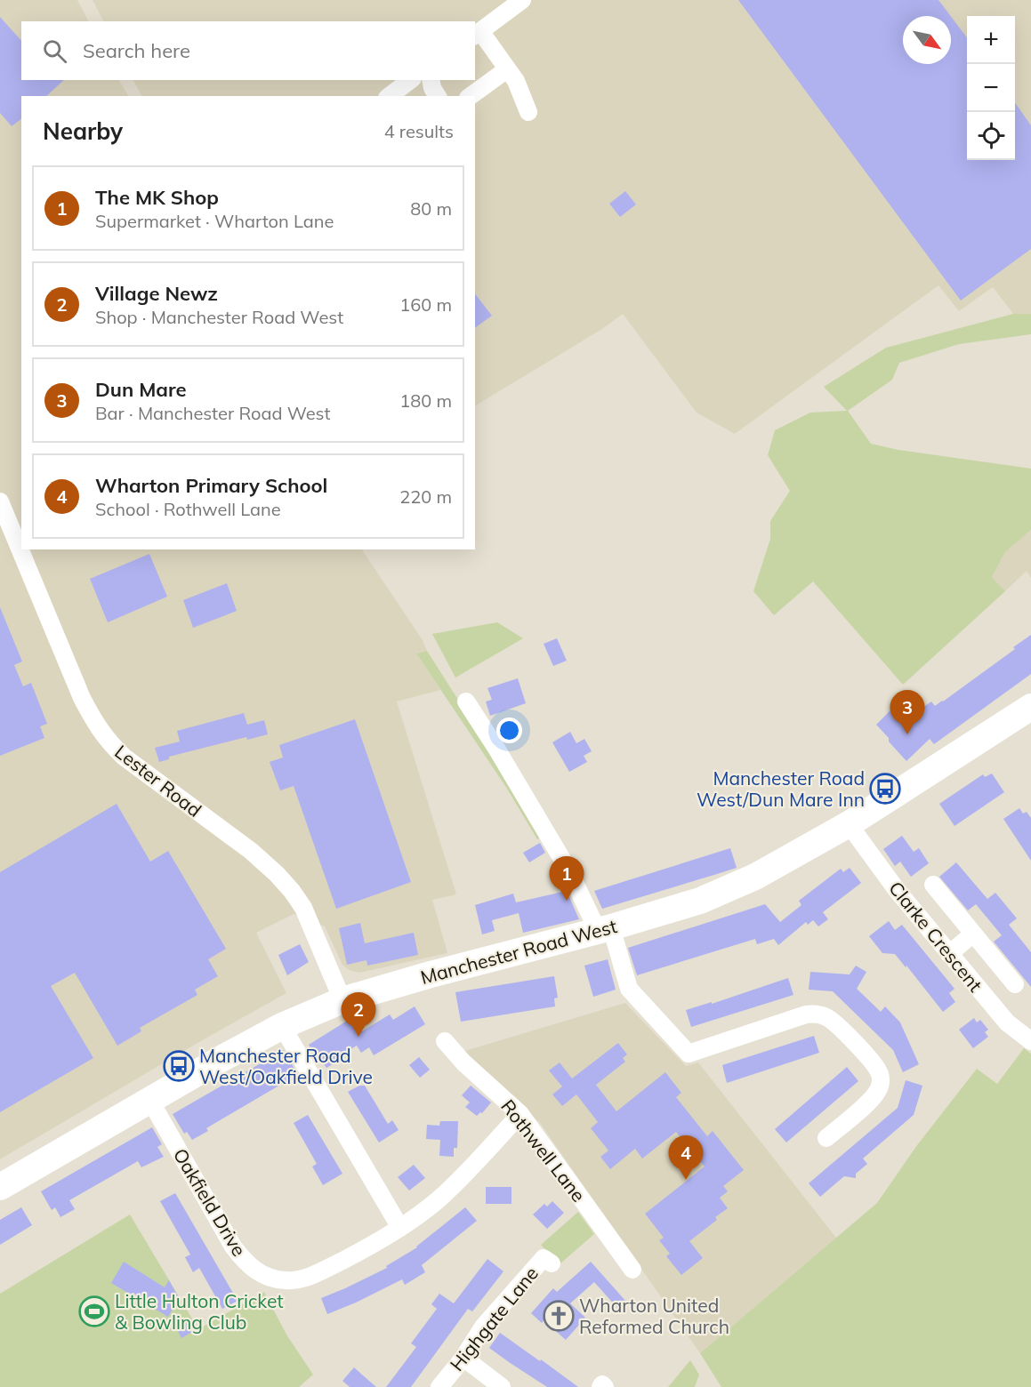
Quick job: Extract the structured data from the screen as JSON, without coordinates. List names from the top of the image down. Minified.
{"streets":{"main road":["Manchester Road West"],"street":["Lester Road","Clarke Crescent","Rothwell Lane","Oakfield Drive","Highgate Lane"]},"crossings":[["Lester Road","Manchester Road West"],["Clarke Crescent","Manchester Road West"],["Manchester Road West","Oakfield Drive"],["Rothwell Lane","Oakfield Drive"]],"places":{"bus stop":["Manchester Road West/Dun Mare Inn","Manchester Road West/Oakfield Drive"],"sports":["Little Hulton Cricket & Bowling Club"],"church":["Wharton United Reformed Church"]},"north":"bottom right","page":{"map_buttons":["+","−"],"search":"Search here","heading":["Nearby","4 results"],"list":[{"mark":"1","name":"The MK Shop","note":"Supermarket · Wharton Lane","value":"80 m"},{"mark":"2","name":"Village Newz","note":"Shop · Manchester Road West","value":"160 m"},{"mark":"3","name":"Dun Mare","note":"Bar · Manchester Road West","value":"180 m"},{"mark":"4","name":"Wharton Primary School","note":"School · Rothwell Lane","value":"220 m"}],"pins":["3","1","2","4"]}}
